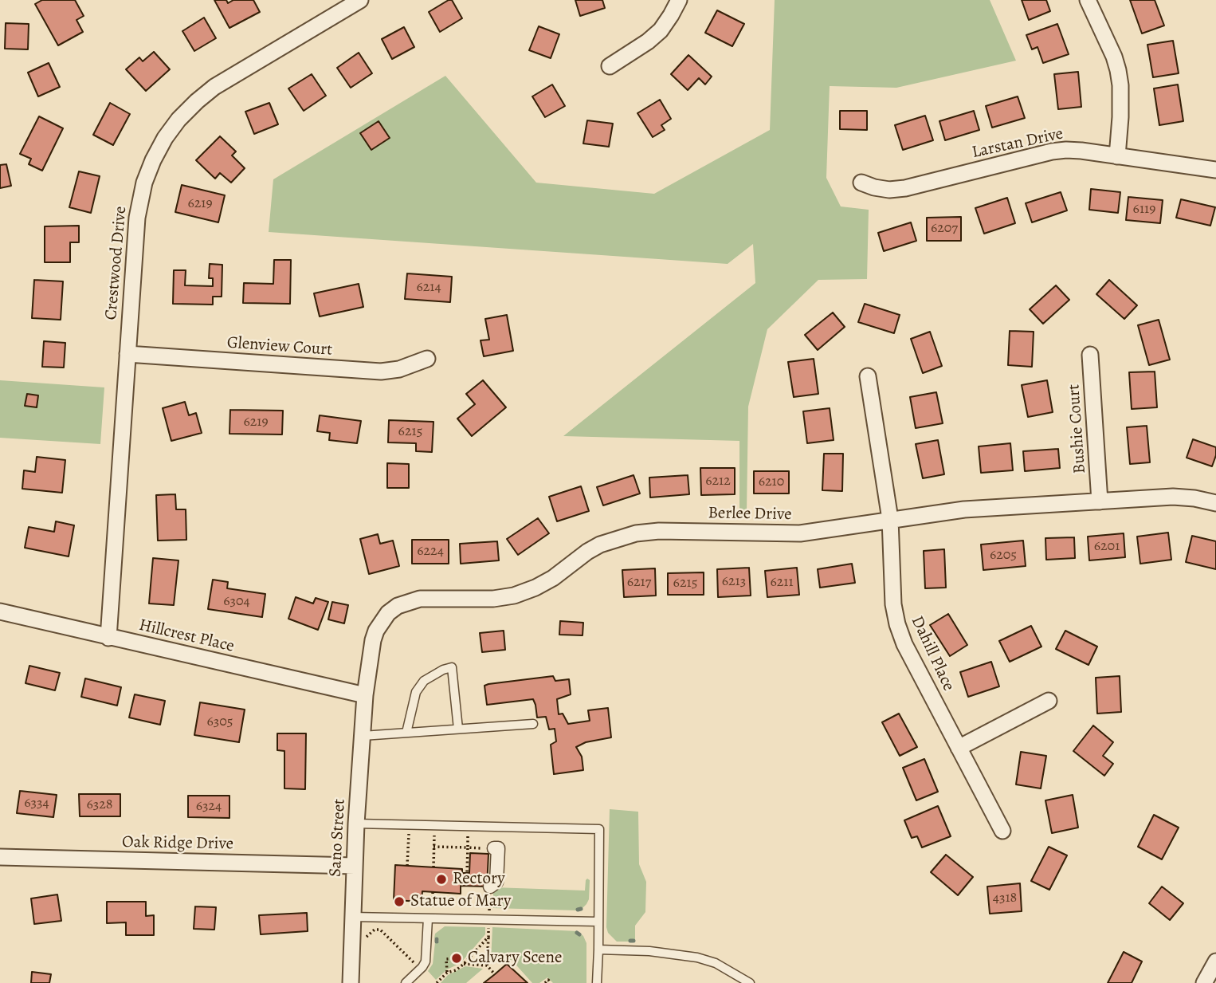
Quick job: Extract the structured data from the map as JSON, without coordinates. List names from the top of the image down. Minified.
{"streets":{"street":["Larstan Drive","Crestwood Drive","Glenview Court","Bushie Court","Berlee Drive","Hillcrest Place","Dahill Place","Sano Street","Oak Ridge Drive"]},"crossings":[["Crestwood Drive","Glenview Court"],["Crestwood Drive","Hillcrest Place"],["Bushie Court","Berlee Drive"],["Berlee Drive","Hillcrest Place"],["Berlee Drive","Dahill Place"],["Berlee Drive","Sano Street"],["Hillcrest Place","Sano Street"],["Sano Street","Oak Ridge Drive"]],"places":["Rectory","Statue of Mary","Calvary Scene"],"house_numbers":["6219","6119","6207","6214","6219","6215","6212","6210","6201","6224","6205","6213","6217","6211","6215","6304","6305","6334","6328","6324","4318"]}
